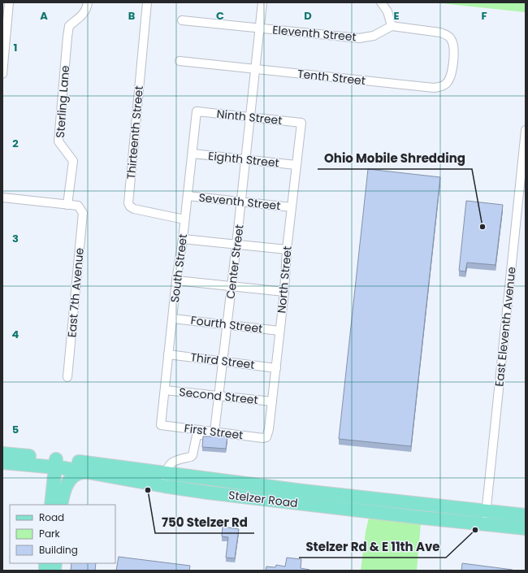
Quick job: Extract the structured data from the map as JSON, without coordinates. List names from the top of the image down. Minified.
{"streets":{"main road":["Stelzer Road"],"street":["Eleventh Street","Tenth Street","Sterling Lane","Ninth Street","Thirteenth Street","Eighth Street","Seventh Street","Center Street","South Street","North Street","East 7th Avenue","Fourth Street","East Eleventh Avenue","Third Street","Second Street","First Street"]},"crossings":[["Eleventh Street","Tenth Street"],["Eleventh Street","Center Street"],["Tenth Street","Center Street"],["Sterling Lane","East 7th Avenue"],["Ninth Street","Center Street"],["Ninth Street","South Street"],["Ninth Street","North Street"],["Thirteenth Street","South Street"],["Eighth Street","Center Street"],["Eighth Street","South Street"],["Eighth Street","North Street"],["Seventh Street","Center Street"],["Seventh Street","South Street"],["Seventh Street","North Street"],["Center Street","Fourth Street"],["Center Street","Third Street"],["Center Street","Second Street"],["Center Street","First Street"],["South Street","Fourth Street"],["South Street","Third Street"],["South Street","Second Street"],["South Street","First Street"],["North Street","Fourth Street"],["North Street","Third Street"],["North Street","Second Street"],["North Street","First Street"],["East Eleventh Avenue","Stelzer Road"]],"places":["Ohio Mobile Shredding","750 Stelzer Rd","Stelzer Rd & E 11th Ave"],"legend":["Road","Park","Building"],"grid":{"columns":["A","B","C","D","E","F"],"rows":["1","2","3","4","5"]}}
